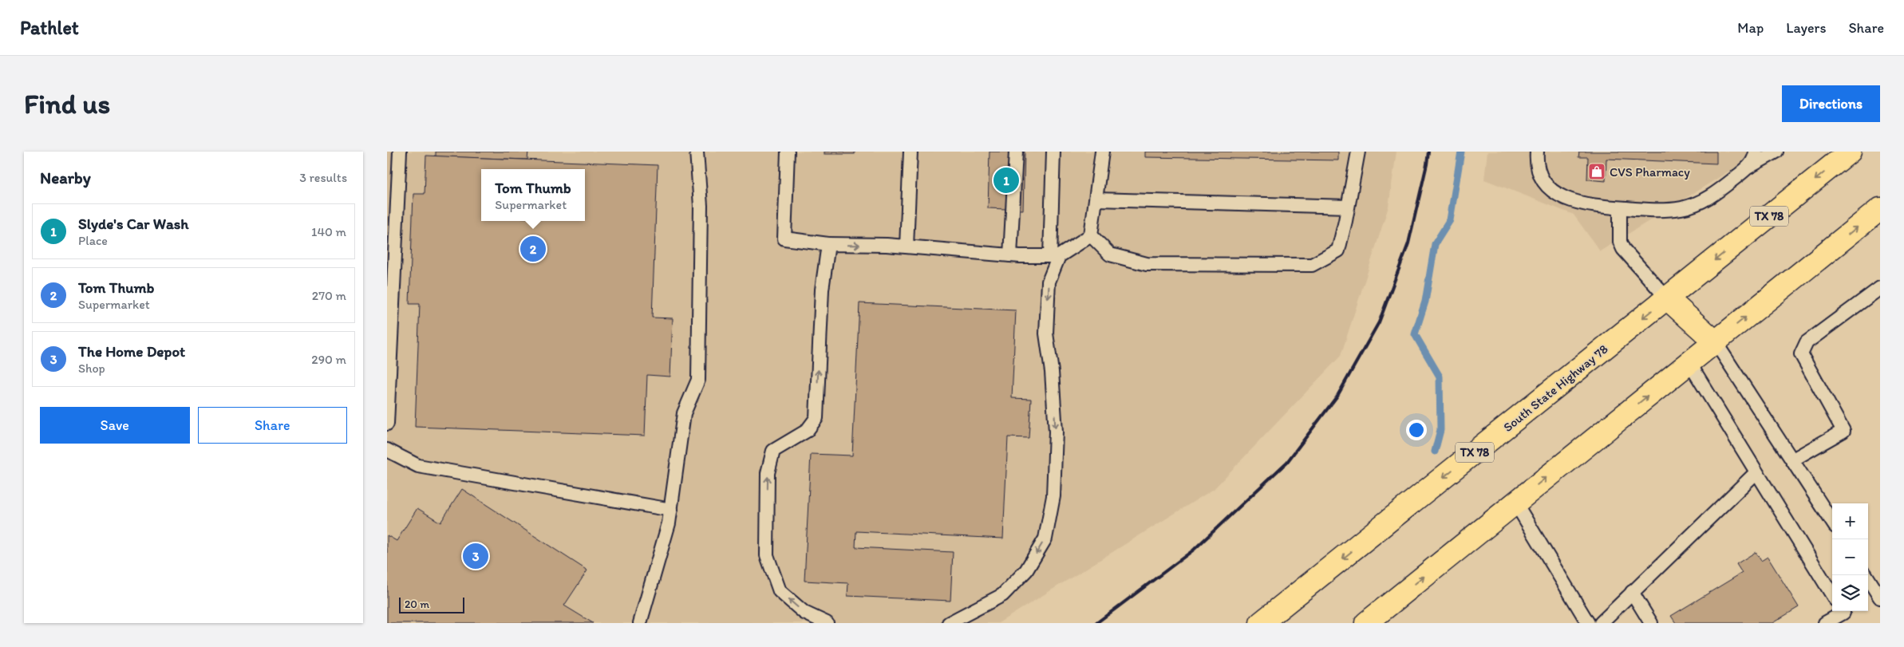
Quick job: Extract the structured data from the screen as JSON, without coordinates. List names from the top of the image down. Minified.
{"streets":{"main road":["TX 78","South State Highway 78"]},"places":{"shop":["CVS Pharmacy"]},"scale_bar":"20 m","page":{"header":"Pathlet","nav":["Map","Layers","Share"],"buttons":["Directions",["Save","Share"]],"title":"Find us","heading":["Nearby","3 results"],"pins":["1","2","3"],"popup":["Tom Thumb","Supermarket"],"list":[{"mark":"1","name":"Slyde's Car Wash","note":"Place","value":"140 m"},{"mark":"2","name":"Tom Thumb","note":"Supermarket","value":"270 m"},{"mark":"3","name":"The Home Depot","note":"Shop","value":"290 m"}],"map_buttons":["+","−"],"scale":"20 m"}}
